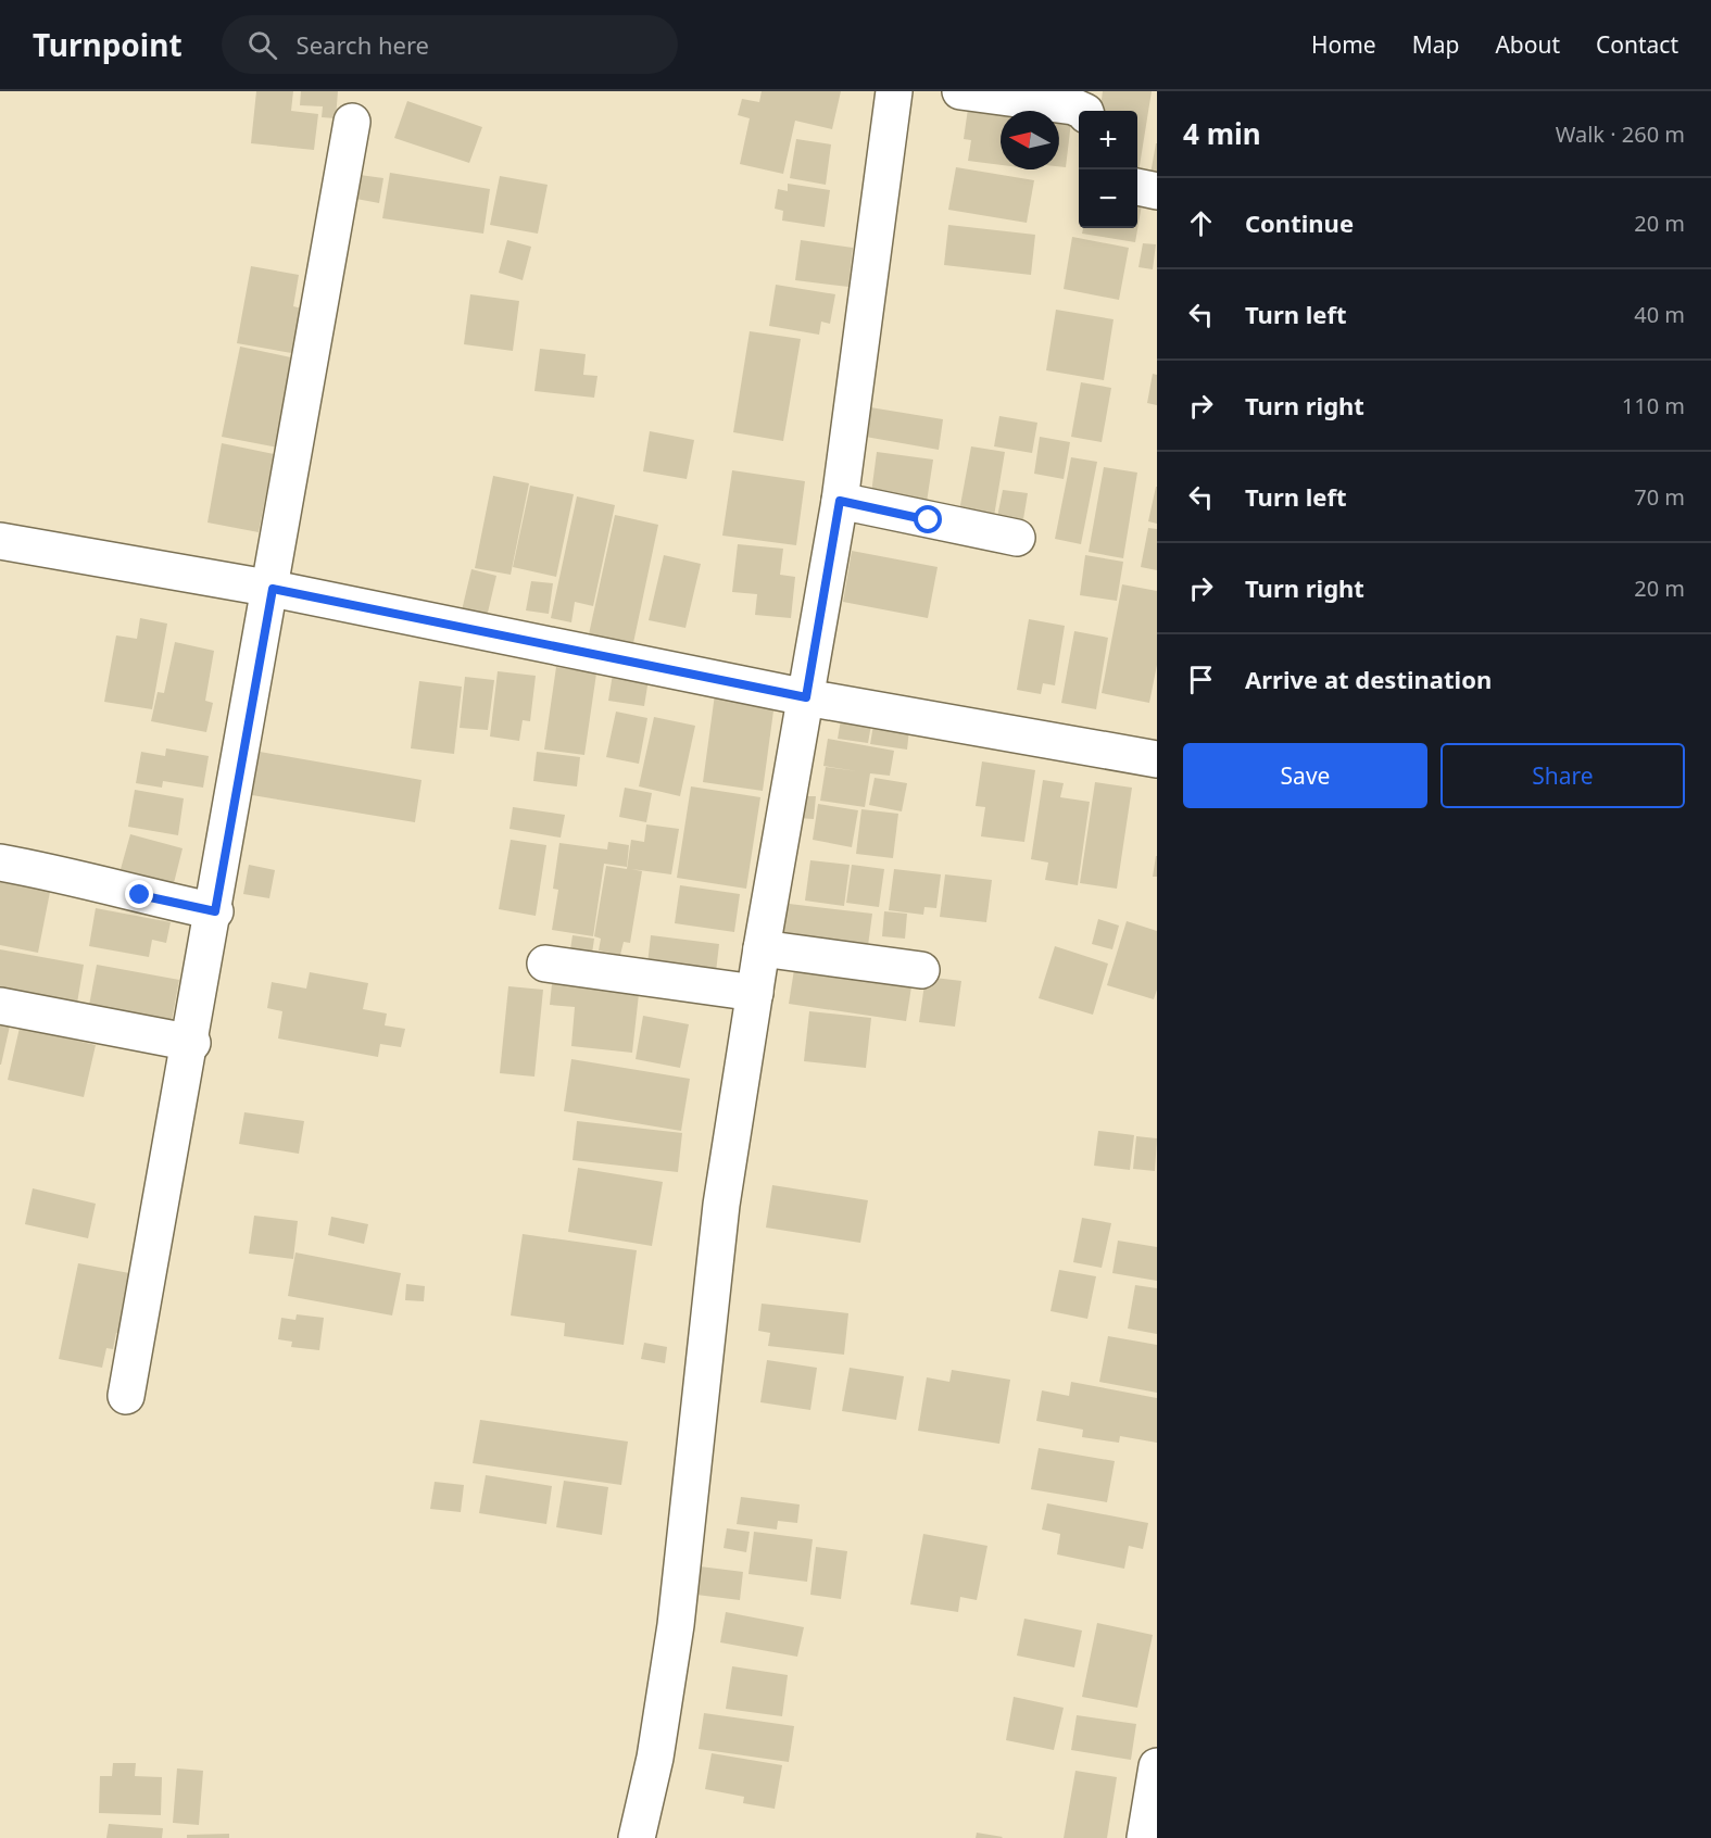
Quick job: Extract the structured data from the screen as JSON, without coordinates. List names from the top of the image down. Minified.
{"north":"left","page":{"header":"Turnpoint","search":"Search here","nav":["Home","Map","About","Contact"],"heading":["4 min","Walk · 260 m"],"map_buttons":["+","−"],"list":[["Continue","20 m"],["Turn left","40 m"],["Turn right","110 m"],["Turn left","70 m"],["Turn right","20 m"],"Arrive at destination"],"buttons":["Save","Share"]}}
